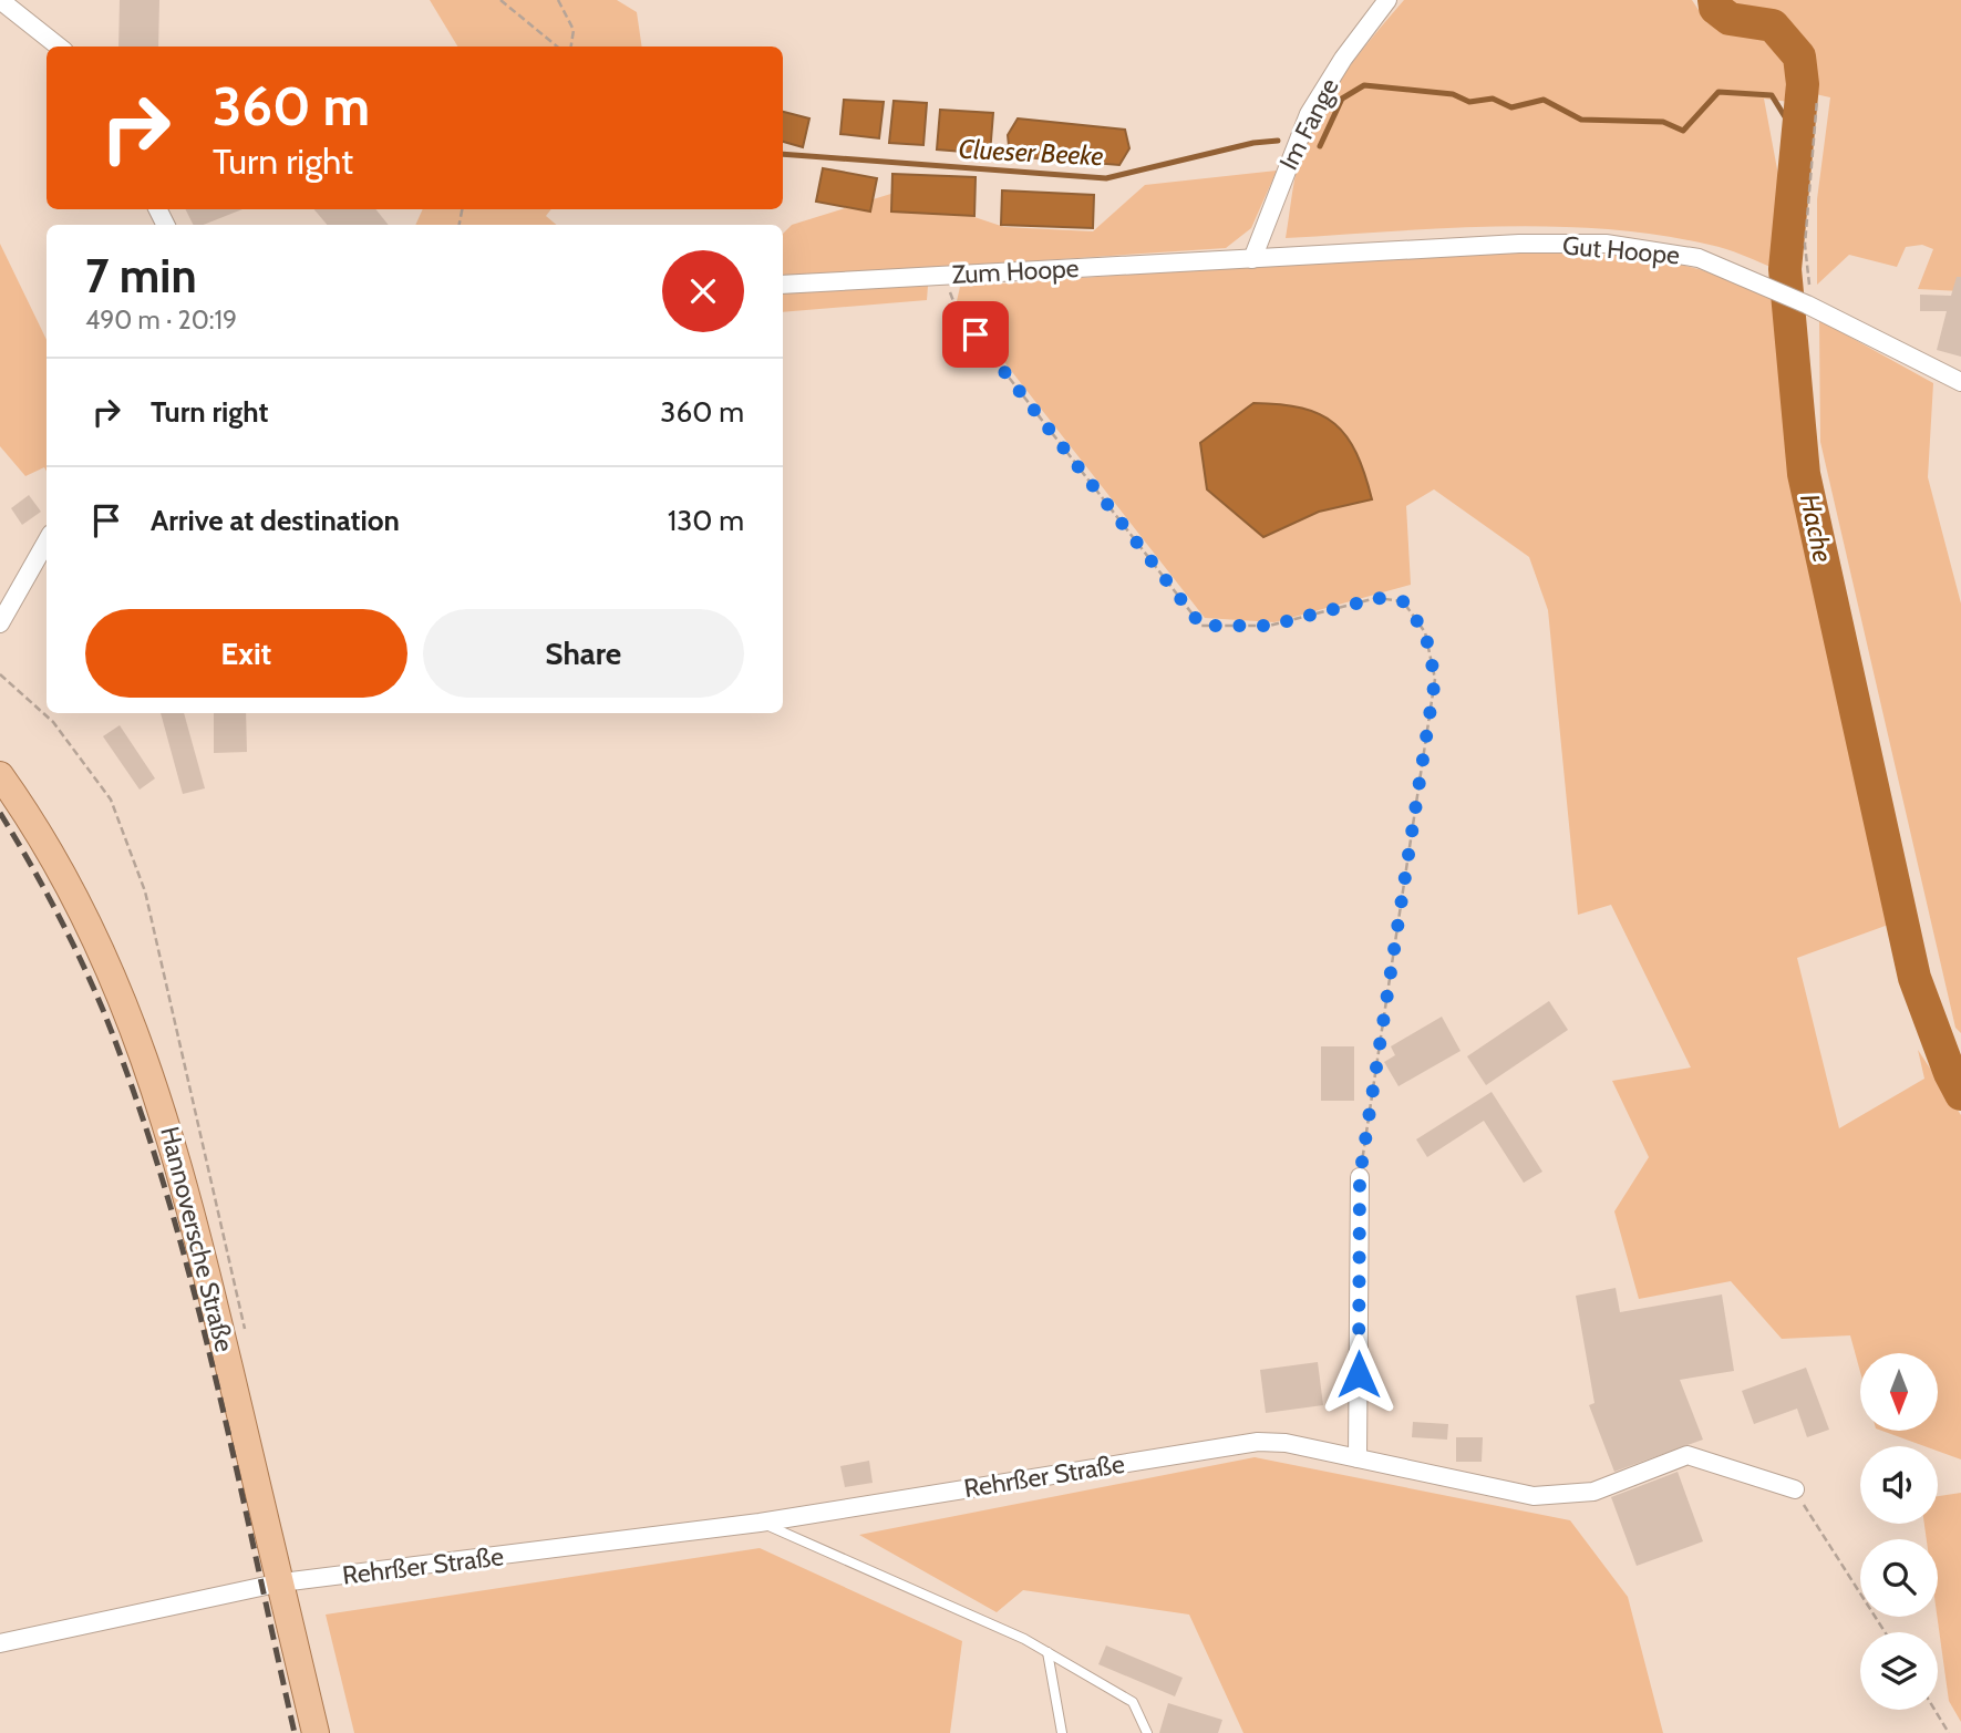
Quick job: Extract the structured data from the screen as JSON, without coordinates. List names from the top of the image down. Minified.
{"streets":{"main road":["Hannoversche Straße"],"street":["Im Fange","Gut Hoope","Zum Hoope","Rehrßer Straße"]},"crossings":[["Im Fange","Gut Hoope"],["Im Fange","Zum Hoope"],["Gut Hoope","Zum Hoope"],["Hannoversche Straße","Rehrßer Straße"]],"water":["Clueser Beeke","Hache"],"north":"bottom","page":{"turn":["360 m","Turn right"],"heading":["7 min","490 m · 20:19"],"list":[{"name":"Turn right","value":"360 m"},{"name":"Arrive at destination","value":"130 m"}],"buttons":["Exit","Share"]}}
